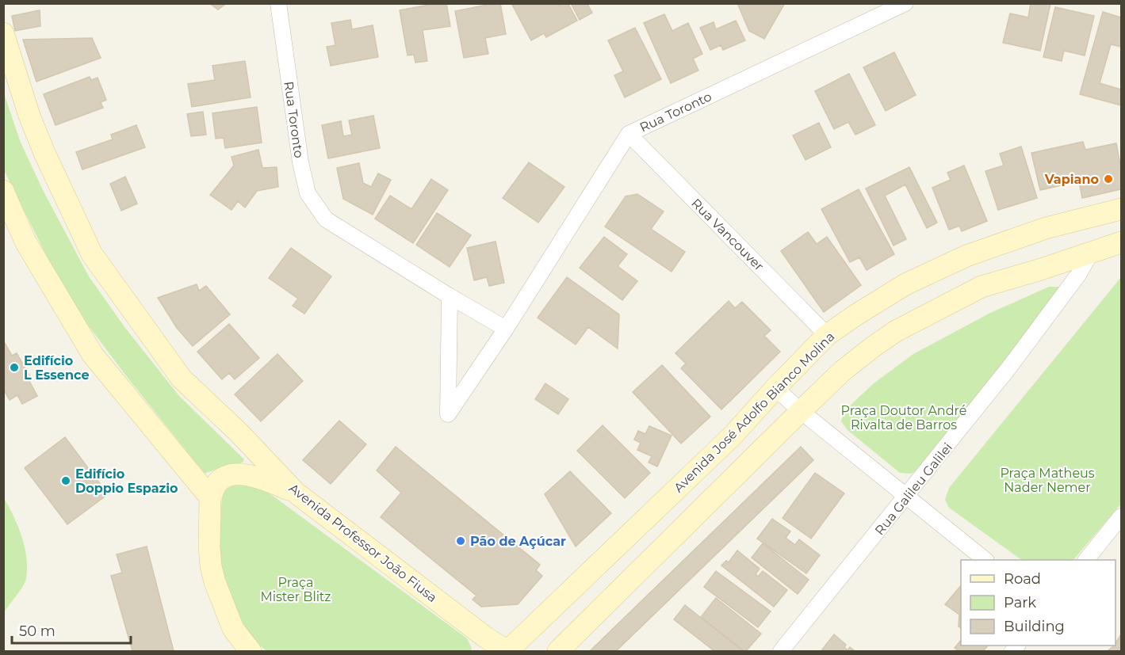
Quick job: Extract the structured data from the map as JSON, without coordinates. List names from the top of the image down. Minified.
{"streets":{"main road":["Avenida José Adolfo Bianco Molina","Avenida Professor João Fiusa"],"street":["Rua Toronto","Rua Vancouver","Rua Galileu Galilei"]},"crossings":[["Rua Toronto","Rua Vancouver"],["Rua Vancouver","Avenida José Adolfo Bianco Molina"],["Avenida José Adolfo Bianco Molina","Avenida Professor João Fiusa"]],"parks":["Praça Doutor André Rivalta de Barros","Praça Matheus Nader Nemer","Praça Mister Blitz"],"places":["Vapiano","Edifício L Essence","Edifício Doppio Espazio","Pão de Açúcar"],"legend":["Road","Park","Building"],"scale_bar":"50 m"}
